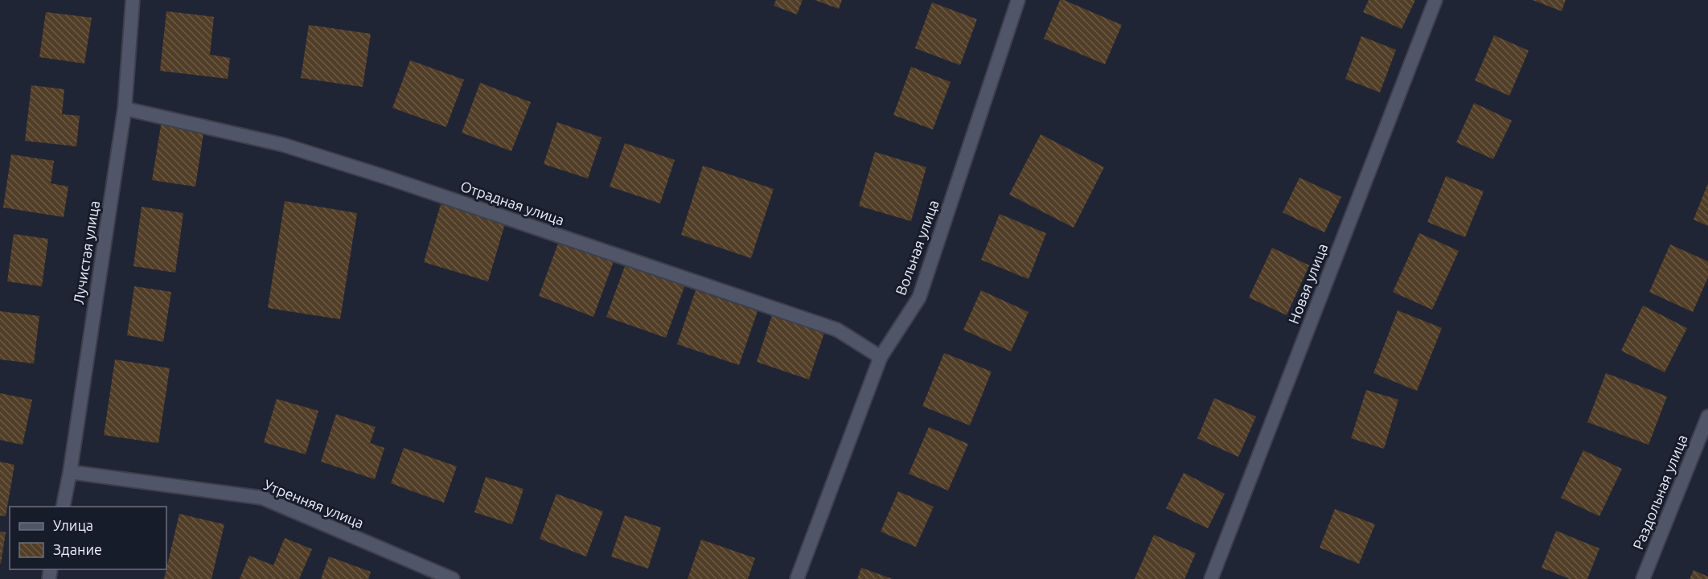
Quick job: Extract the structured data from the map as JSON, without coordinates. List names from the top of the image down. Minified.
{"streets":{"street":["Отрадная улица","Вольная улица","Лучистая улица","Новая улица","Раздольная улица","Утренняя улица"]},"crossings":[["Отрадная улица","Вольная улица"],["Отрадная улица","Лучистая улица"],["Лучистая улица","Утренняя улица"]],"legend":["Улица","Здание"]}
